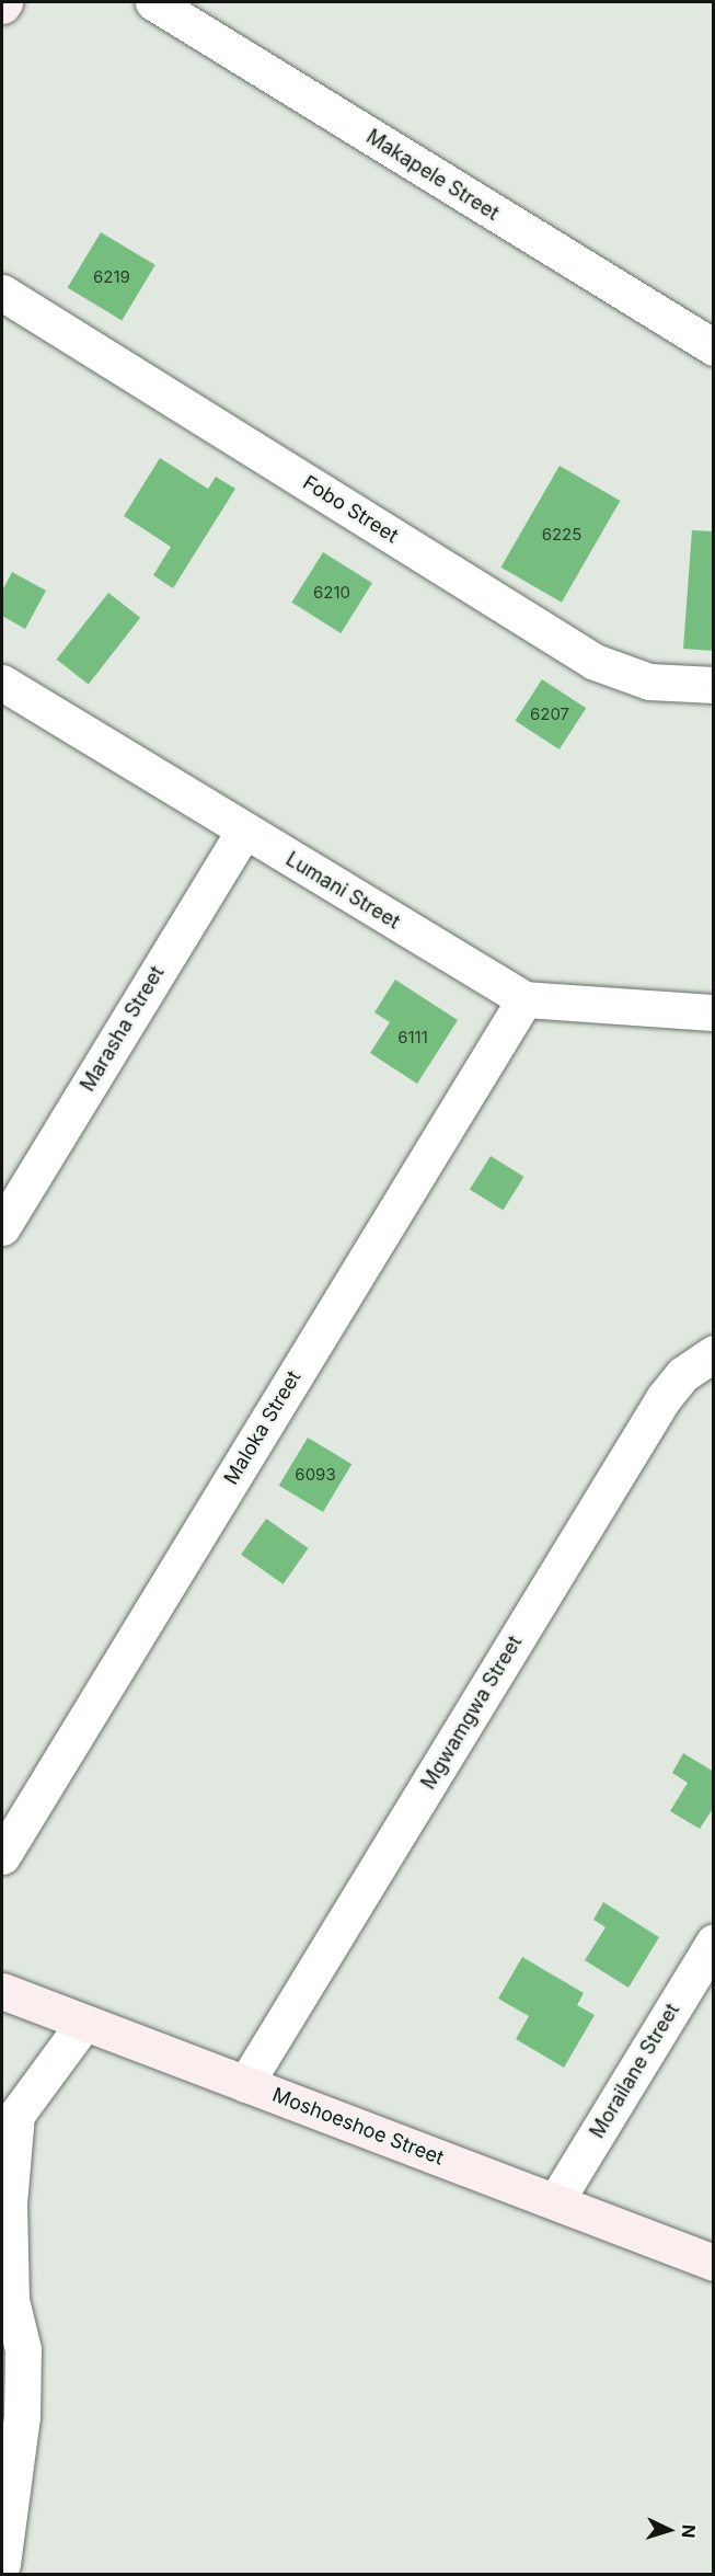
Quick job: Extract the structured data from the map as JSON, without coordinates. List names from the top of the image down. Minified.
{"streets":{"street":["Makapele Street","Fobo Street","Lumani Street","Marasha Street","Maloka Street","Mgwamgwa Street","Morailane Street","Moshoeshoe Street"]},"crossings":[["Lumani Street","Marasha Street"],["Lumani Street","Maloka Street"],["Mgwamgwa Street","Moshoeshoe Street"],["Morailane Street","Moshoeshoe Street"]],"house_numbers":["6219","6225","6210","6207","6111","6093"],"north":"right"}
